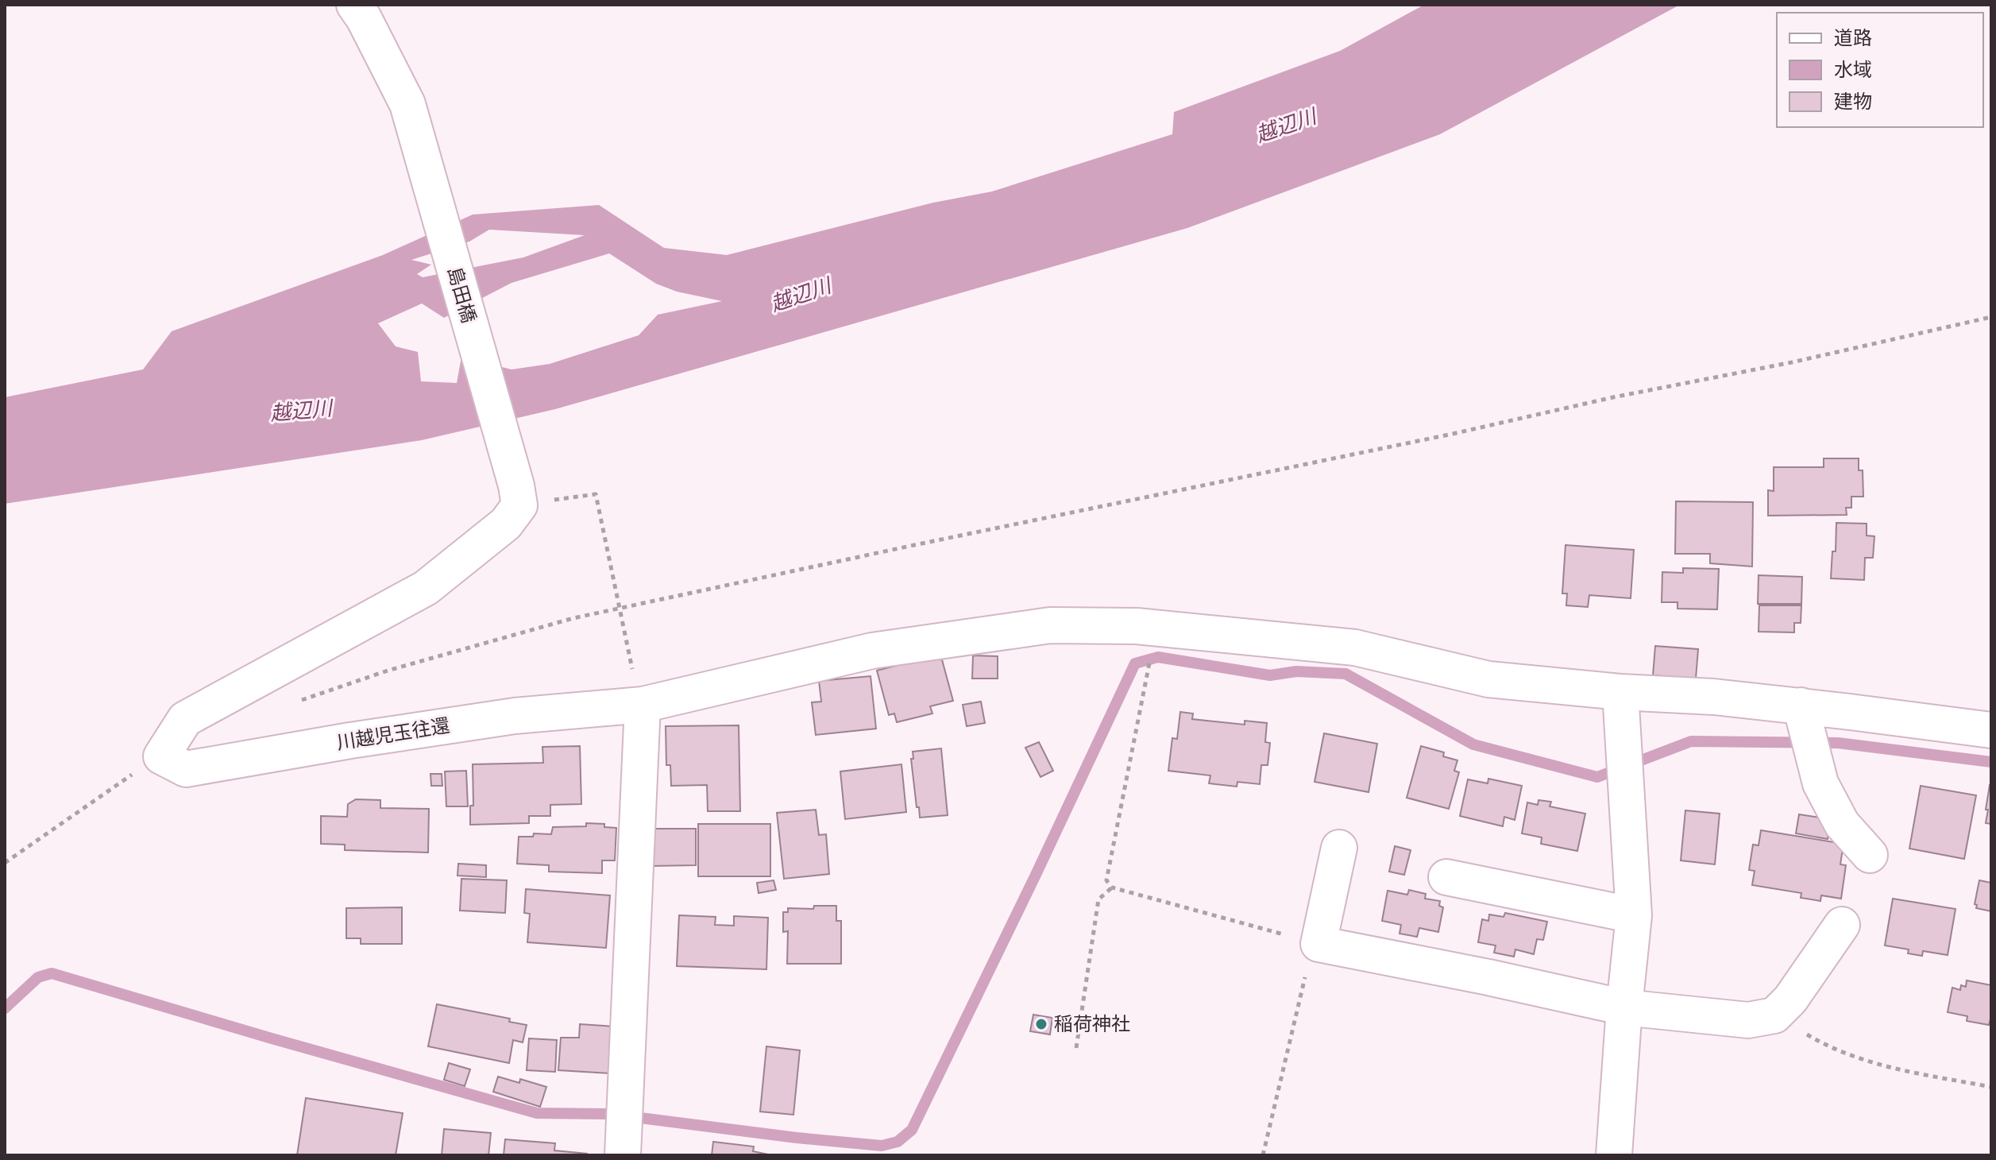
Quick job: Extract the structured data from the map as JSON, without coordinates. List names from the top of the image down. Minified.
{"streets":{"street":["島田橋","川越児玉往還"]},"water":["越辺川"],"places":["稲荷神社"],"legend":["道路","水域","建物"]}
